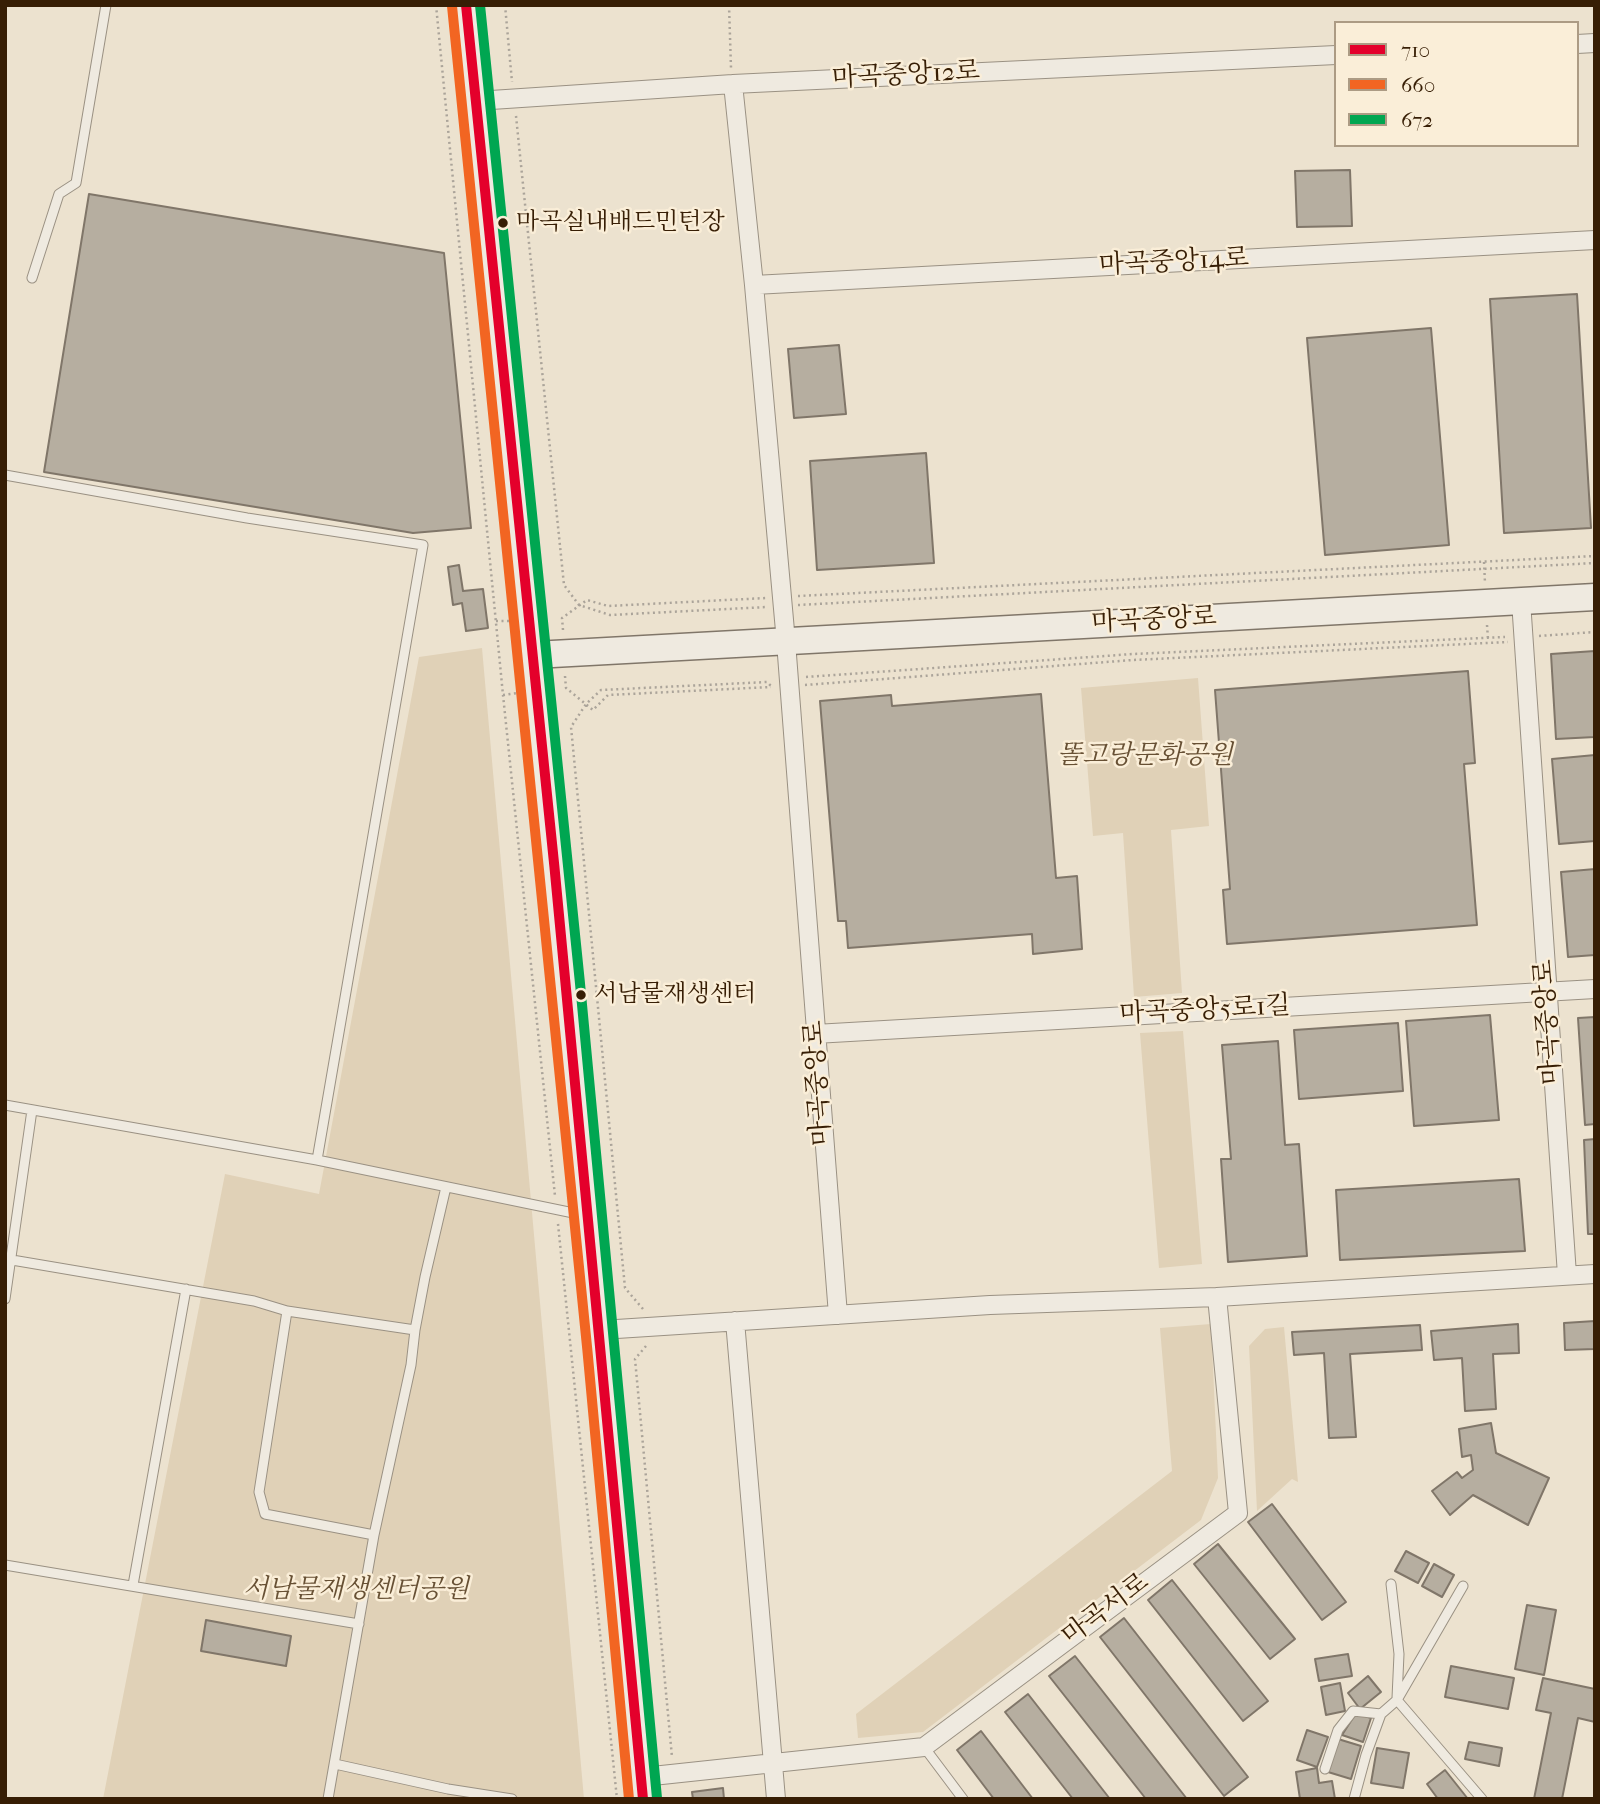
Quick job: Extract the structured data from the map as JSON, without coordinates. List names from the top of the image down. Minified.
{"streets":{"main road":["마곡중앙로"],"street":["마곡중앙12로","마곡중앙14로","마곡중앙5로1길","마곡서로"]},"crossings":[["마곡중앙로","마곡중앙5로1길"]],"parks":["똘고랑문화공원","서남물재생센터공원"],"places":["마곡실내배드민턴장","서남물재생센터"],"lines":["transit line 710","transit line 672","transit line 660"],"legend":["710","660","672"]}
